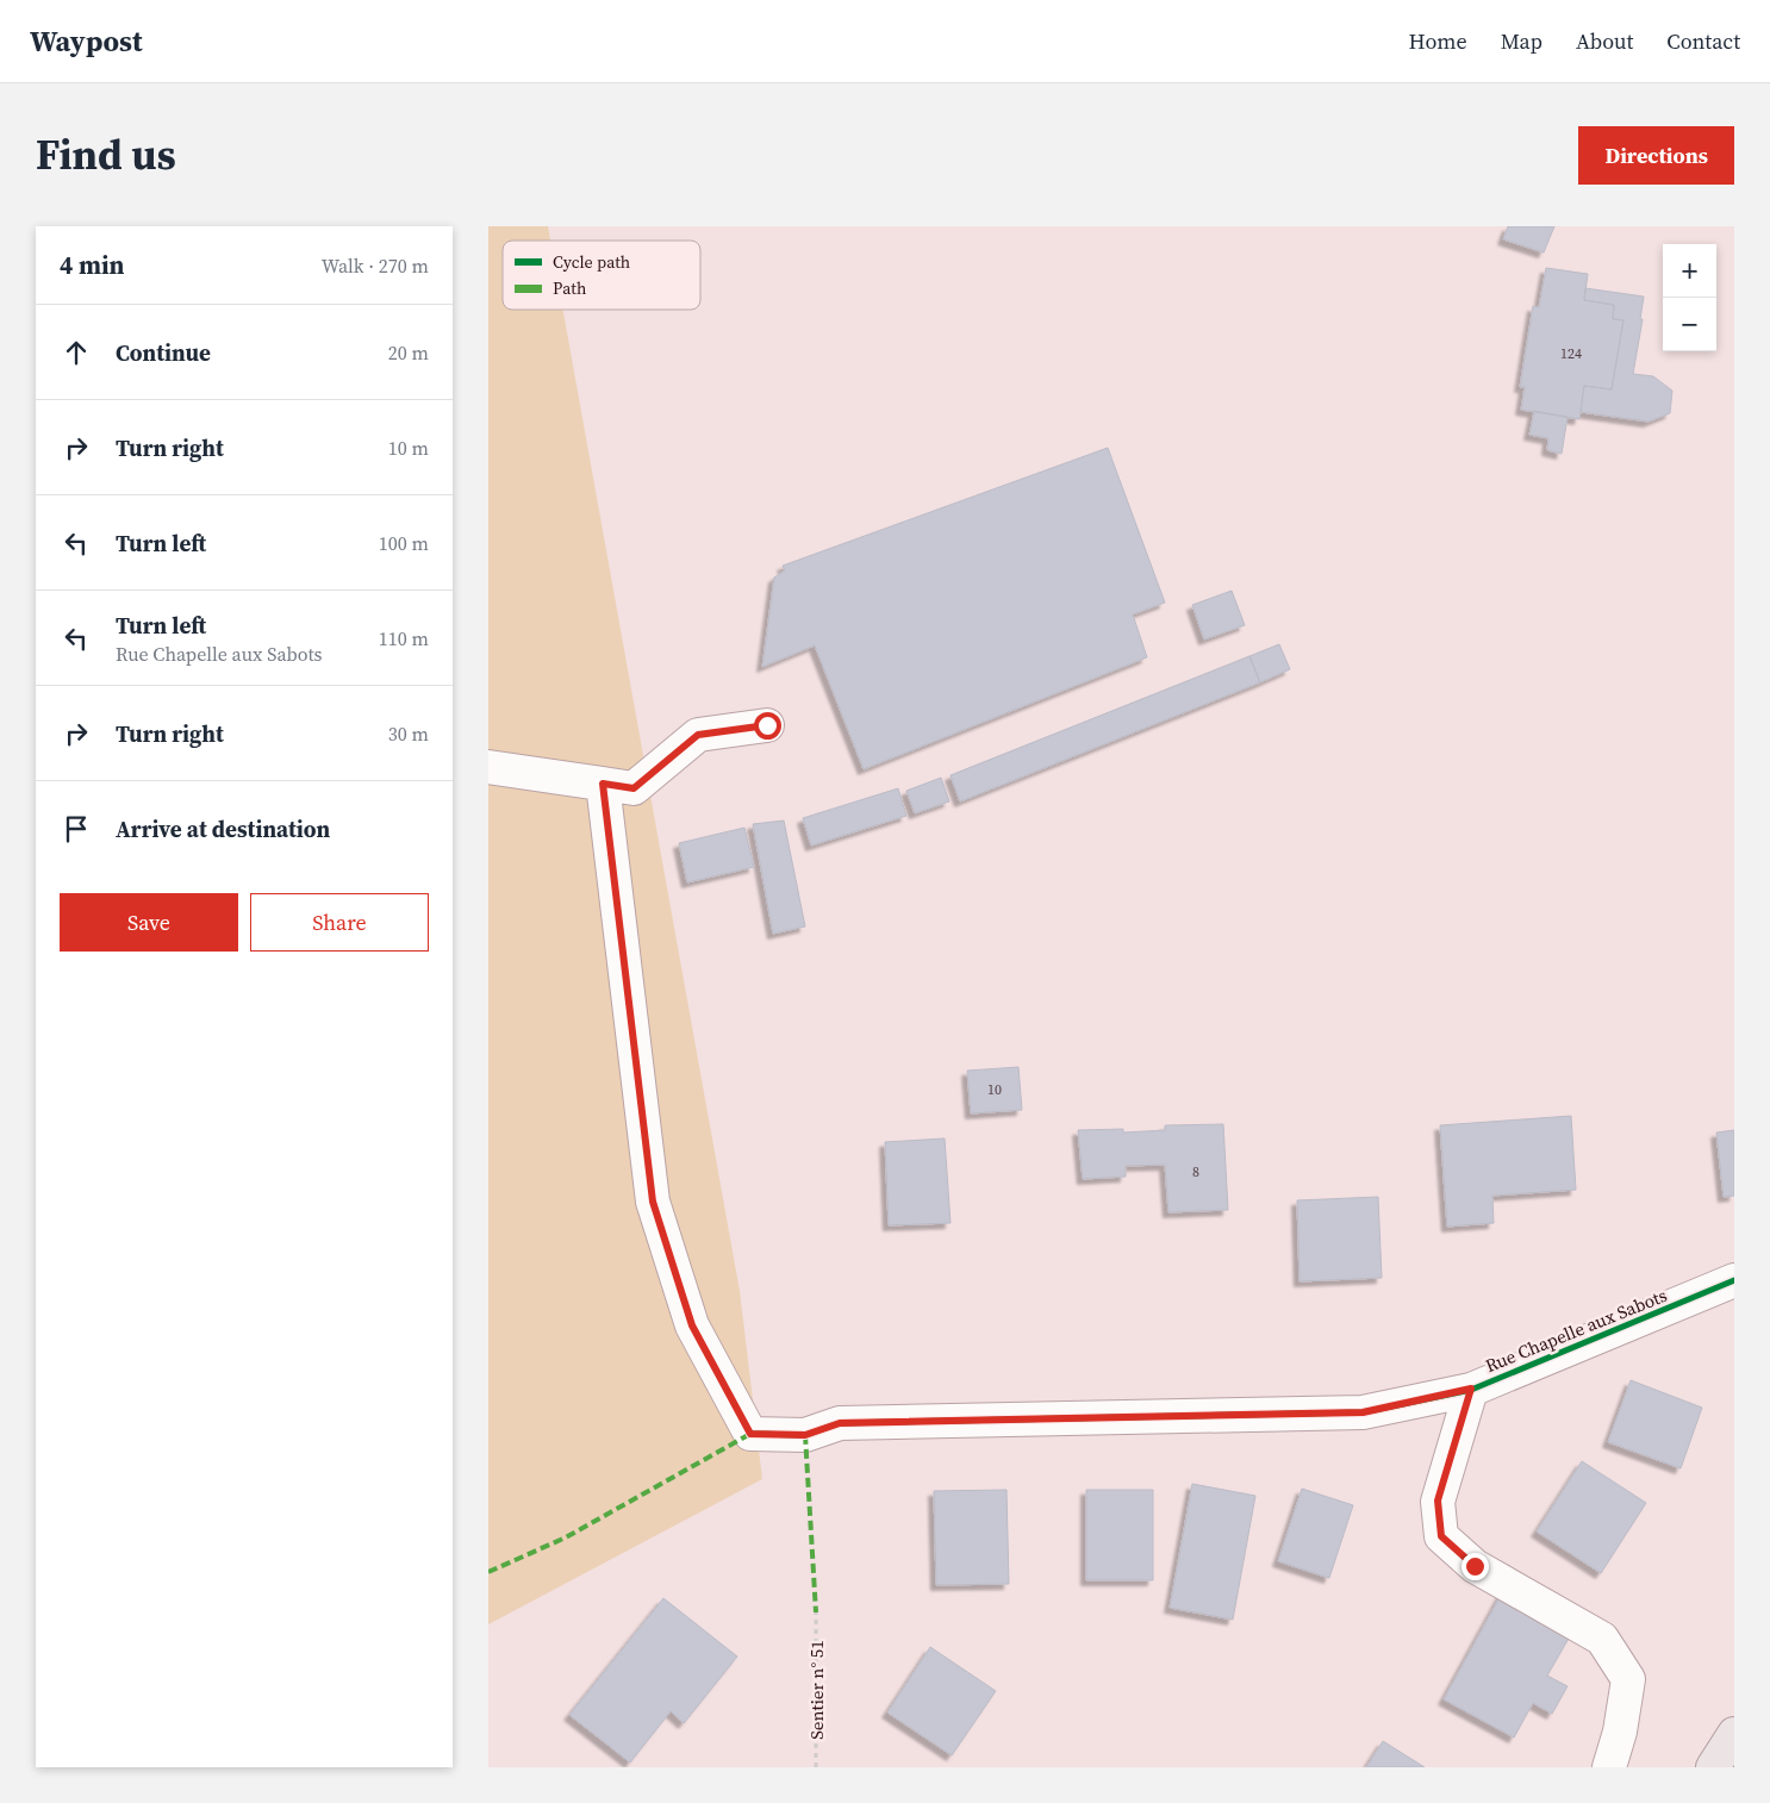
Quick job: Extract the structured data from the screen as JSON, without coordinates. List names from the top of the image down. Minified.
{"streets":{"street":["Rue Chapelle aux Sabots"],"path":["Sentier n° 51"]},"house_numbers":["124","10","8"],"legend":["Cycle path","Path"],"page":{"header":"Waypost","nav":["Home","Map","About","Contact"],"title":"Find us","buttons":["Directions",["Save","Share"]],"heading":["4 min","Walk · 270 m"],"map_buttons":["+","−"],"list":[["Continue","20 m"],["Turn right","10 m"],["Turn left","100 m"],["Turn left","Rue Chapelle aux Sabots","110 m"],["Turn right","30 m"],"Arrive at destination"]}}
